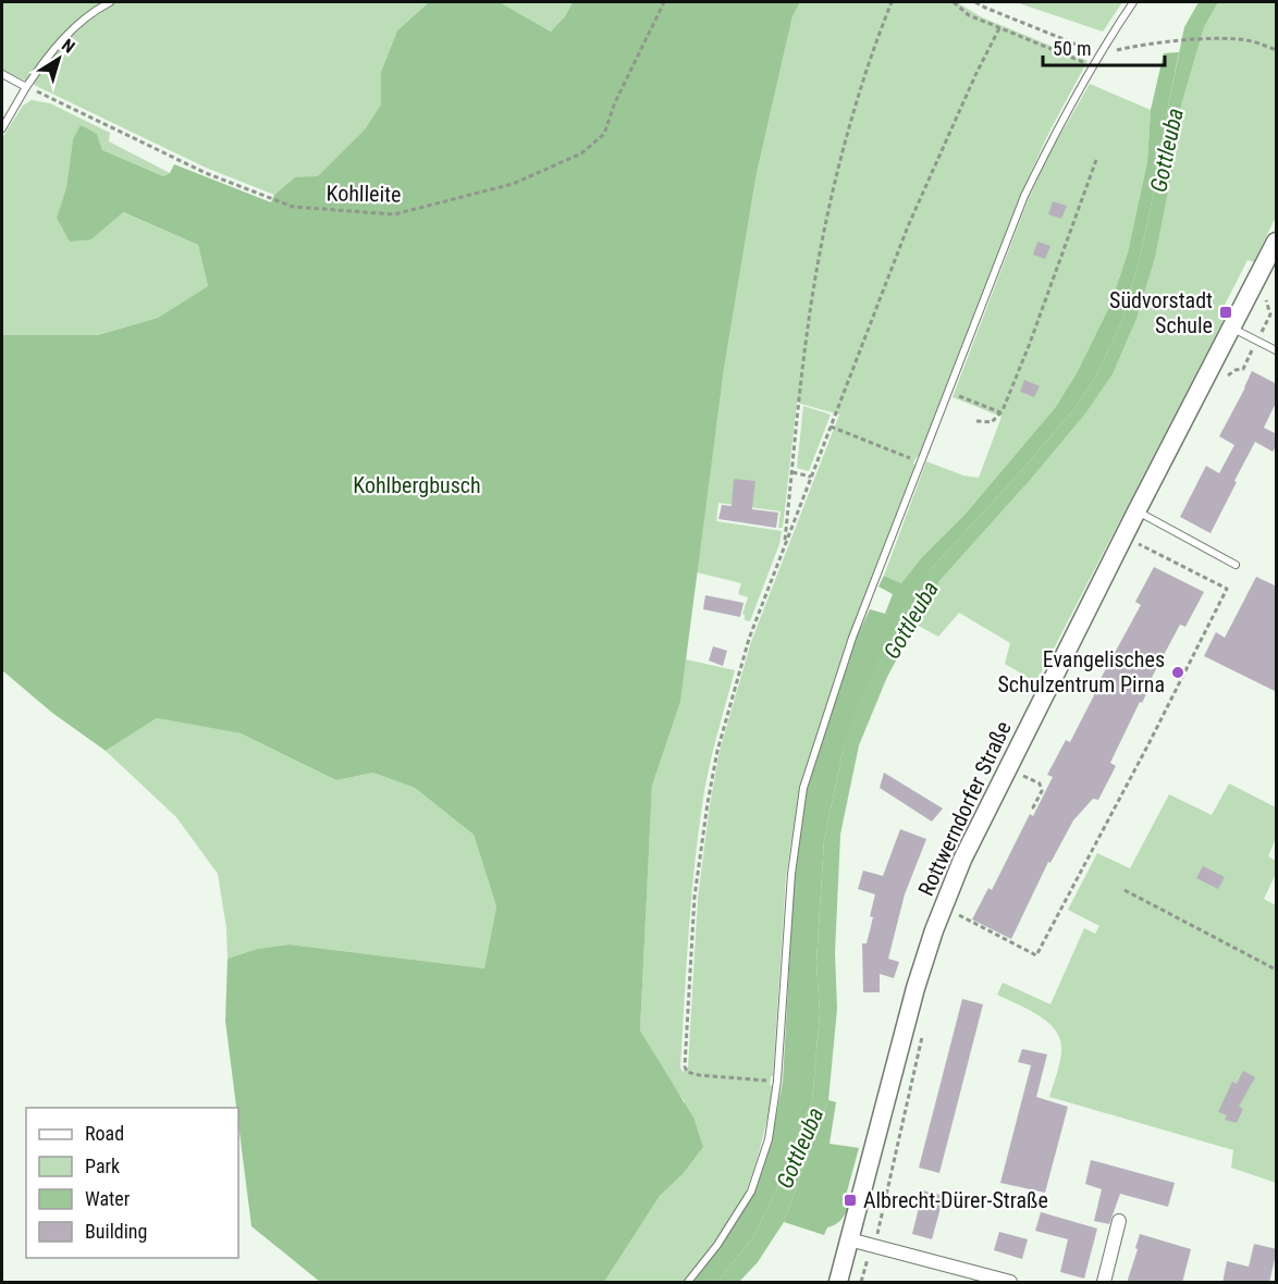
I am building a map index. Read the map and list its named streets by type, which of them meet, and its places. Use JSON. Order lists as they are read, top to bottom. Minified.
{"streets":{"main road":["Rottwerndorfer Straße"],"path":["Kohlleite"]},"water":["Gottleuba"],"parks":["Kohlbergbusch"],"places":{"transit":["Südvorstadt Schule","Albrecht-Dürer-Straße"],"other":["Evangelisches Schulzentrum Pirna"]},"legend":["Road","Park","Water","Building"],"scale_bar":"50 m","north":"top right"}
